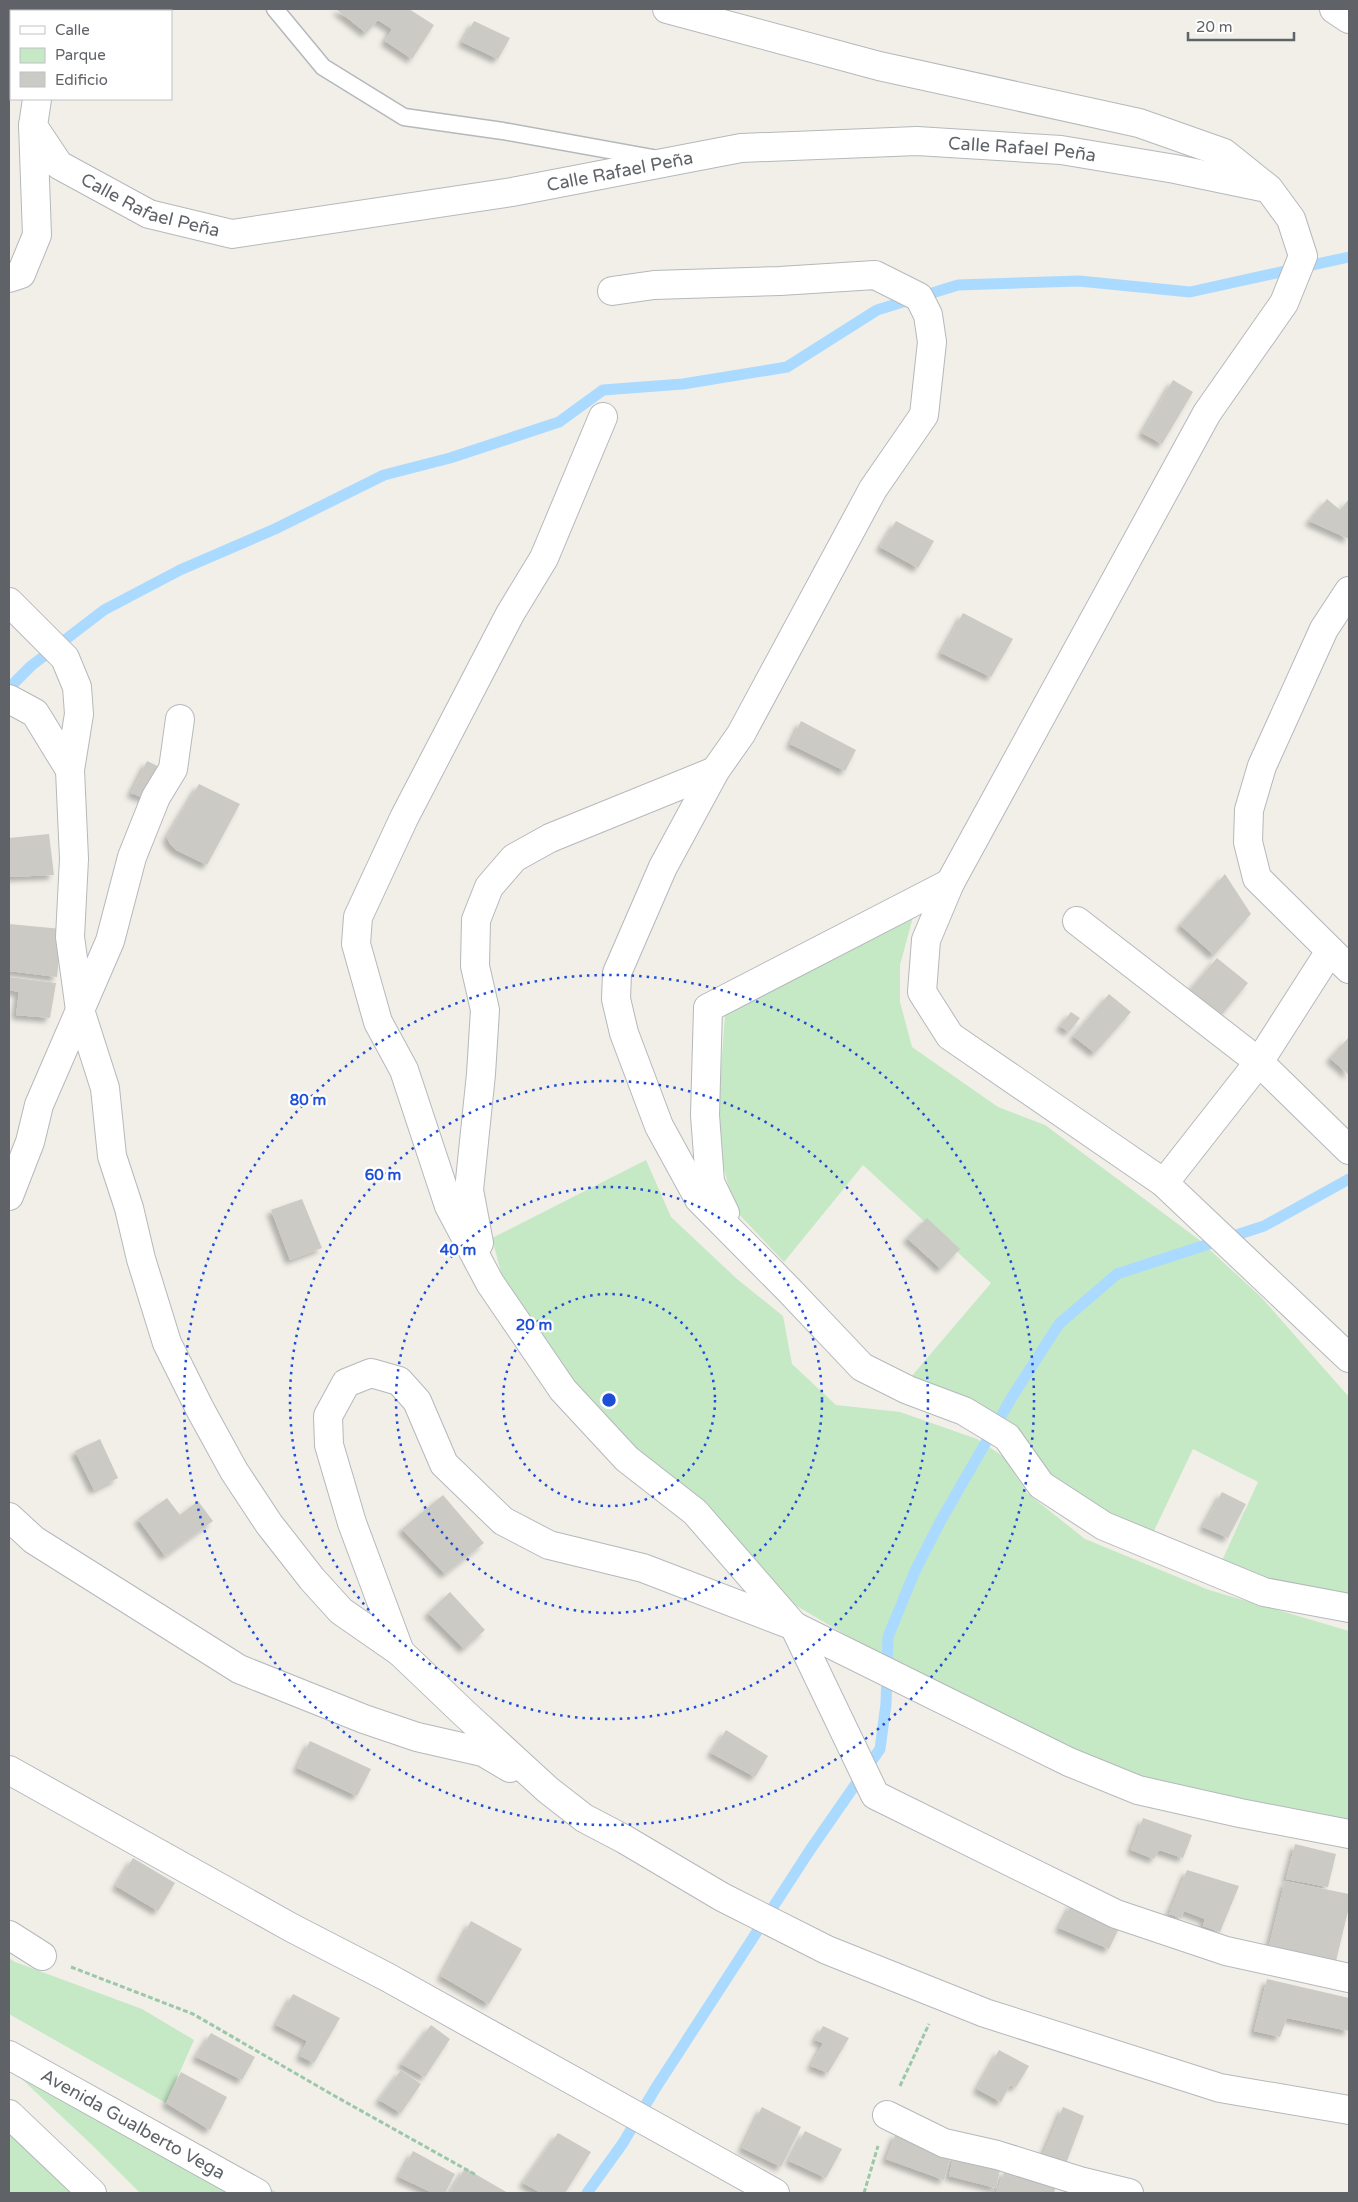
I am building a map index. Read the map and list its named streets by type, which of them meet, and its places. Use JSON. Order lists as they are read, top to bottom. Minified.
{"streets":{"street":["Calle Rafael Peña","Avenida Gualberto Vega"]},"legend":["Calle","Parque","Edificio"],"scale_bar":"20 m","rings":["80 m","60 m","40 m","20 m"]}
